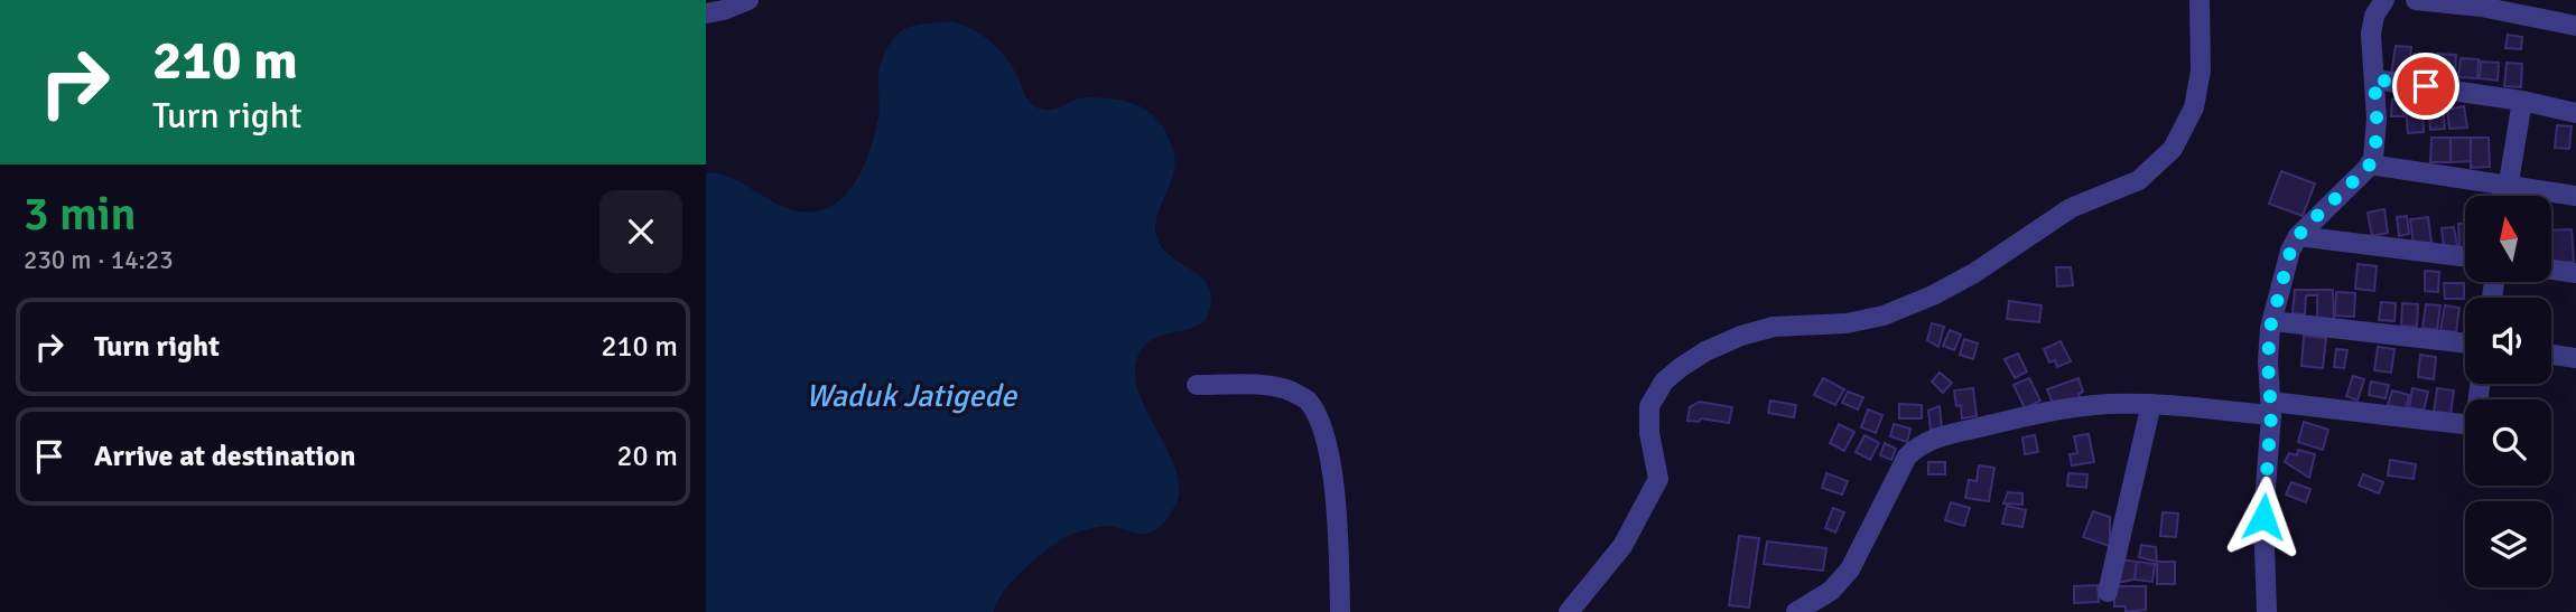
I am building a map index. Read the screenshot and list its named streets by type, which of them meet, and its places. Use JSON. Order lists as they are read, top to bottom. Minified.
{"water":["Waduk Jatigede"],"north":"top","page":{"turn":["210 m","Turn right"],"heading":["3 min","230 m · 14:23"],"list":[{"name":"Turn right","value":"210 m"},{"name":"Arrive at destination","value":"20 m"}]}}
